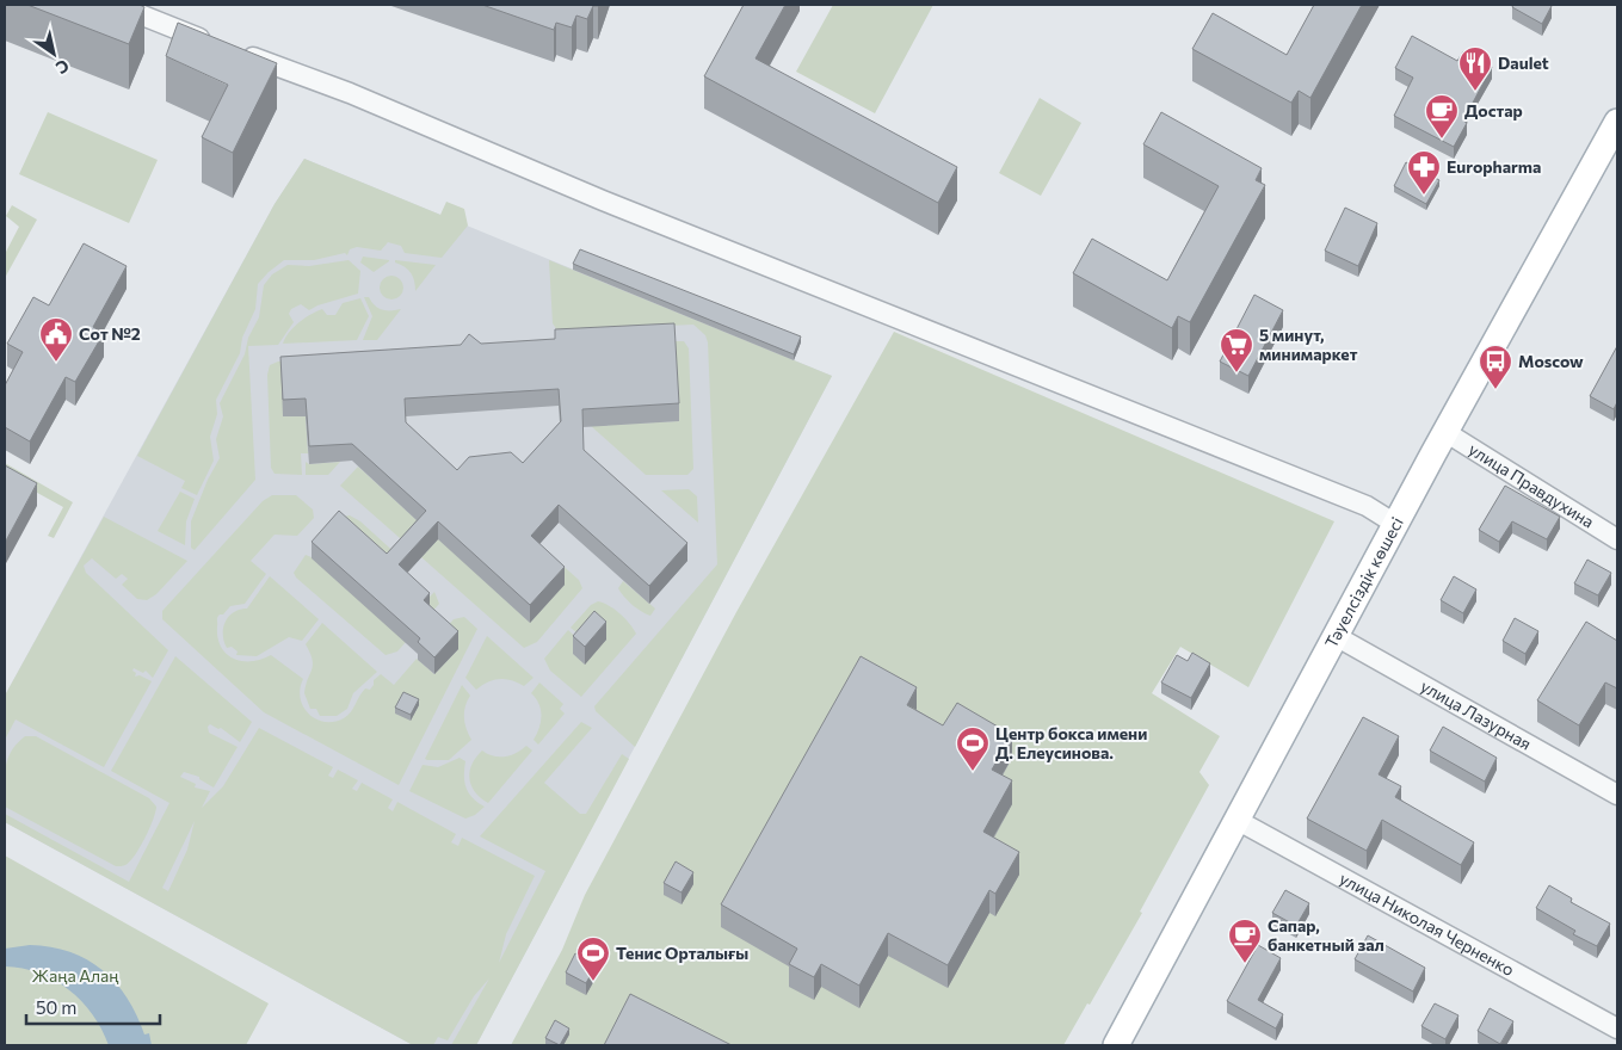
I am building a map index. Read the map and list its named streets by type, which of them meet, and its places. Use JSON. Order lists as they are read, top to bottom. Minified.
{"streets":{"main road":["Тәуелсіздік көшесі"],"street":["улица Правдухина","улица Лазурная","улица Николая Черненко"]},"crossings":[["улица Правдухина","Тәуелсіздік көшесі"],["Тәуелсіздік көшесі","улица Лазурная"],["Тәуелсіздік көшесі","улица Николая Черненко"]],"parks":["Жаңа Алаң"],"places":{"restaurant":["Daulet"],"cafe":["Достар","Сапар, банкетный зал"],"pharmacy":["Europharma"],"public building":["Сот №2"],"supermarket":["5 минут, минимаркет"],"bus stop":["Moscow"],"sports":["Центр бокса имени Д. Елеусинова.","Тенис Орталығы"]},"scale_bar":"50 m","north":"bottom right"}
